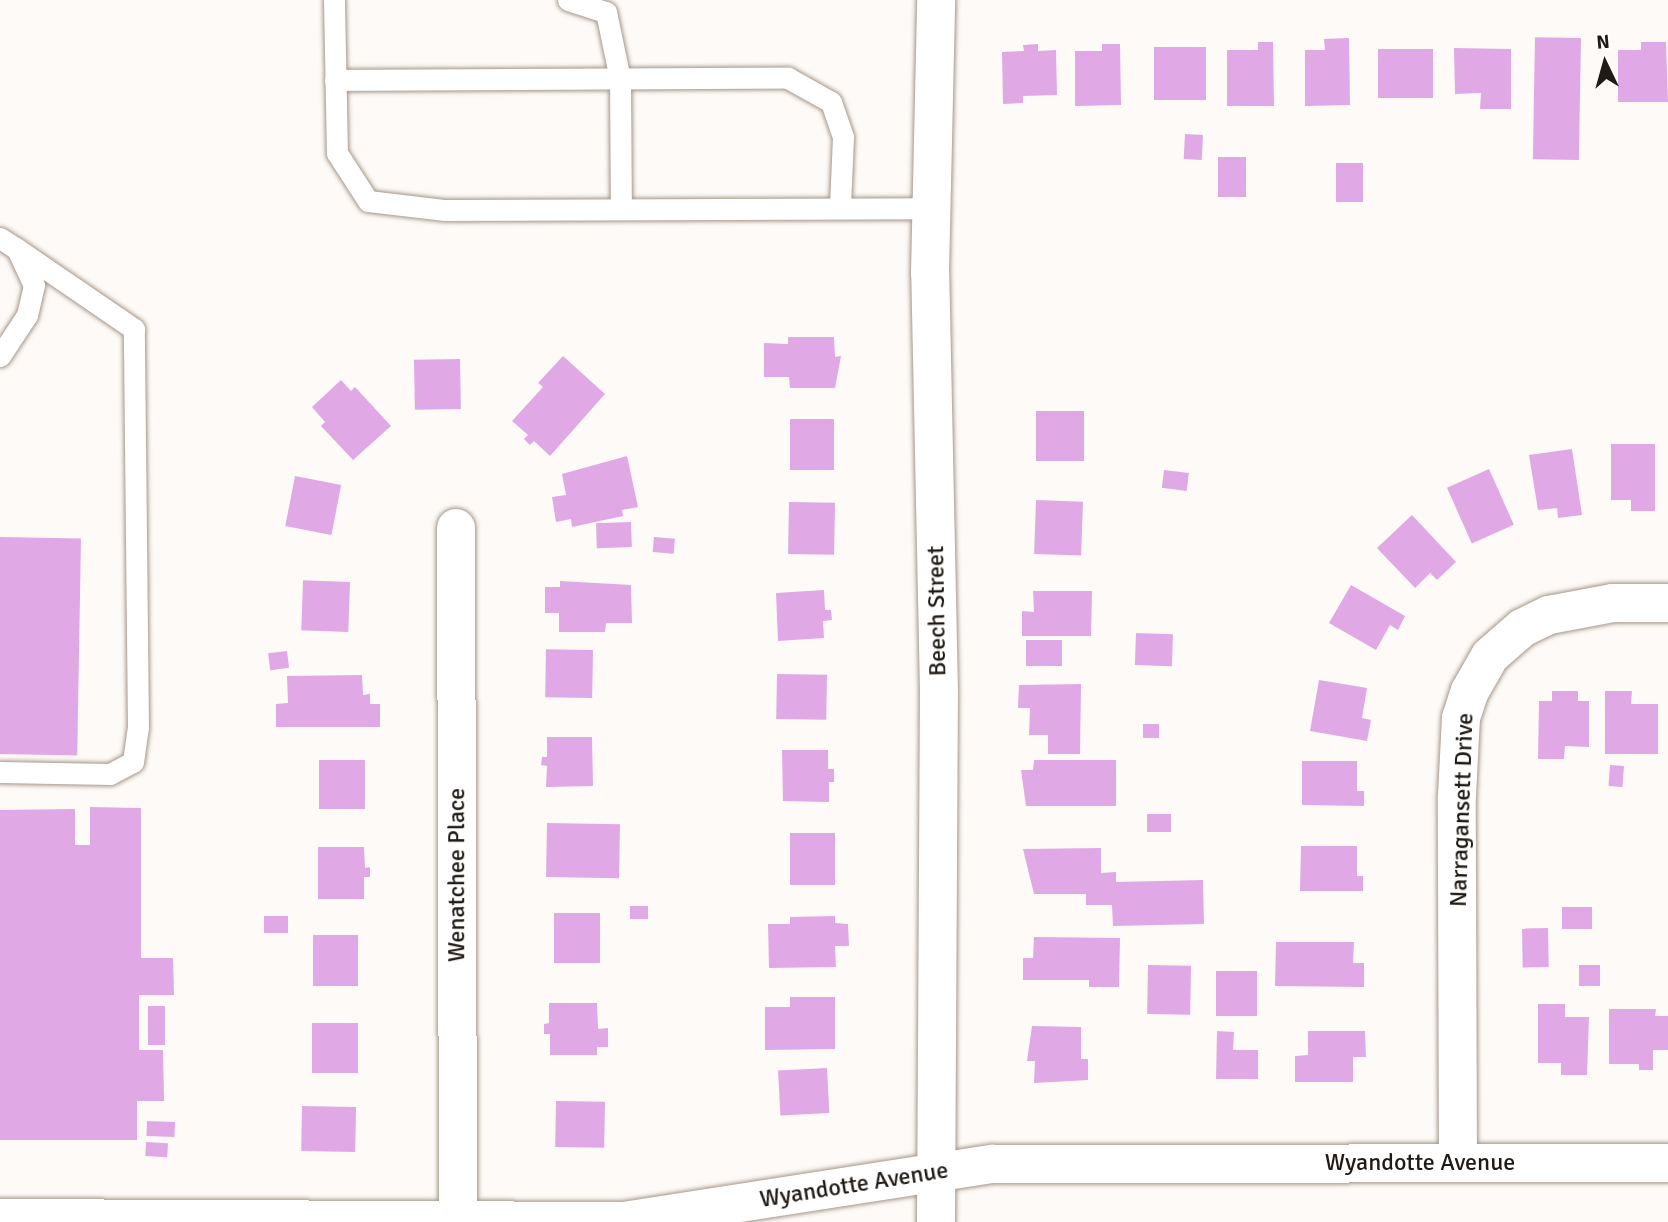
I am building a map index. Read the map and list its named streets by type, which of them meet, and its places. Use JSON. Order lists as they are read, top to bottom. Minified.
{"streets":{"street":["Beech Street","Narragansett Drive","Wenatchee Place","Wyandotte Avenue"]},"crossings":[["Beech Street","Wyandotte Avenue"],["Narragansett Drive","Wyandotte Avenue"],["Wenatchee Place","Wyandotte Avenue"]],"north":"top"}
